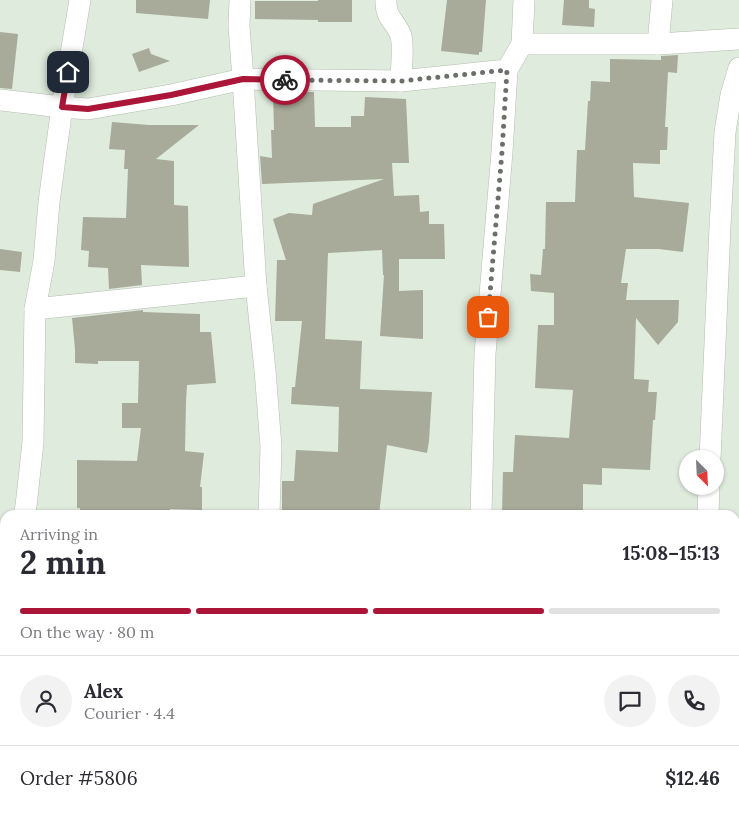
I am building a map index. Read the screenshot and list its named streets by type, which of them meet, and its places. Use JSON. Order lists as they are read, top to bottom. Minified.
{"north":"bottom right","page":{"heading":["2 min","Arriving in","15:08–15:13"],"panel":["Alex","Courier · 4.4","Order #5806","$12.46"],"bar":"On the way · 80 m"}}
